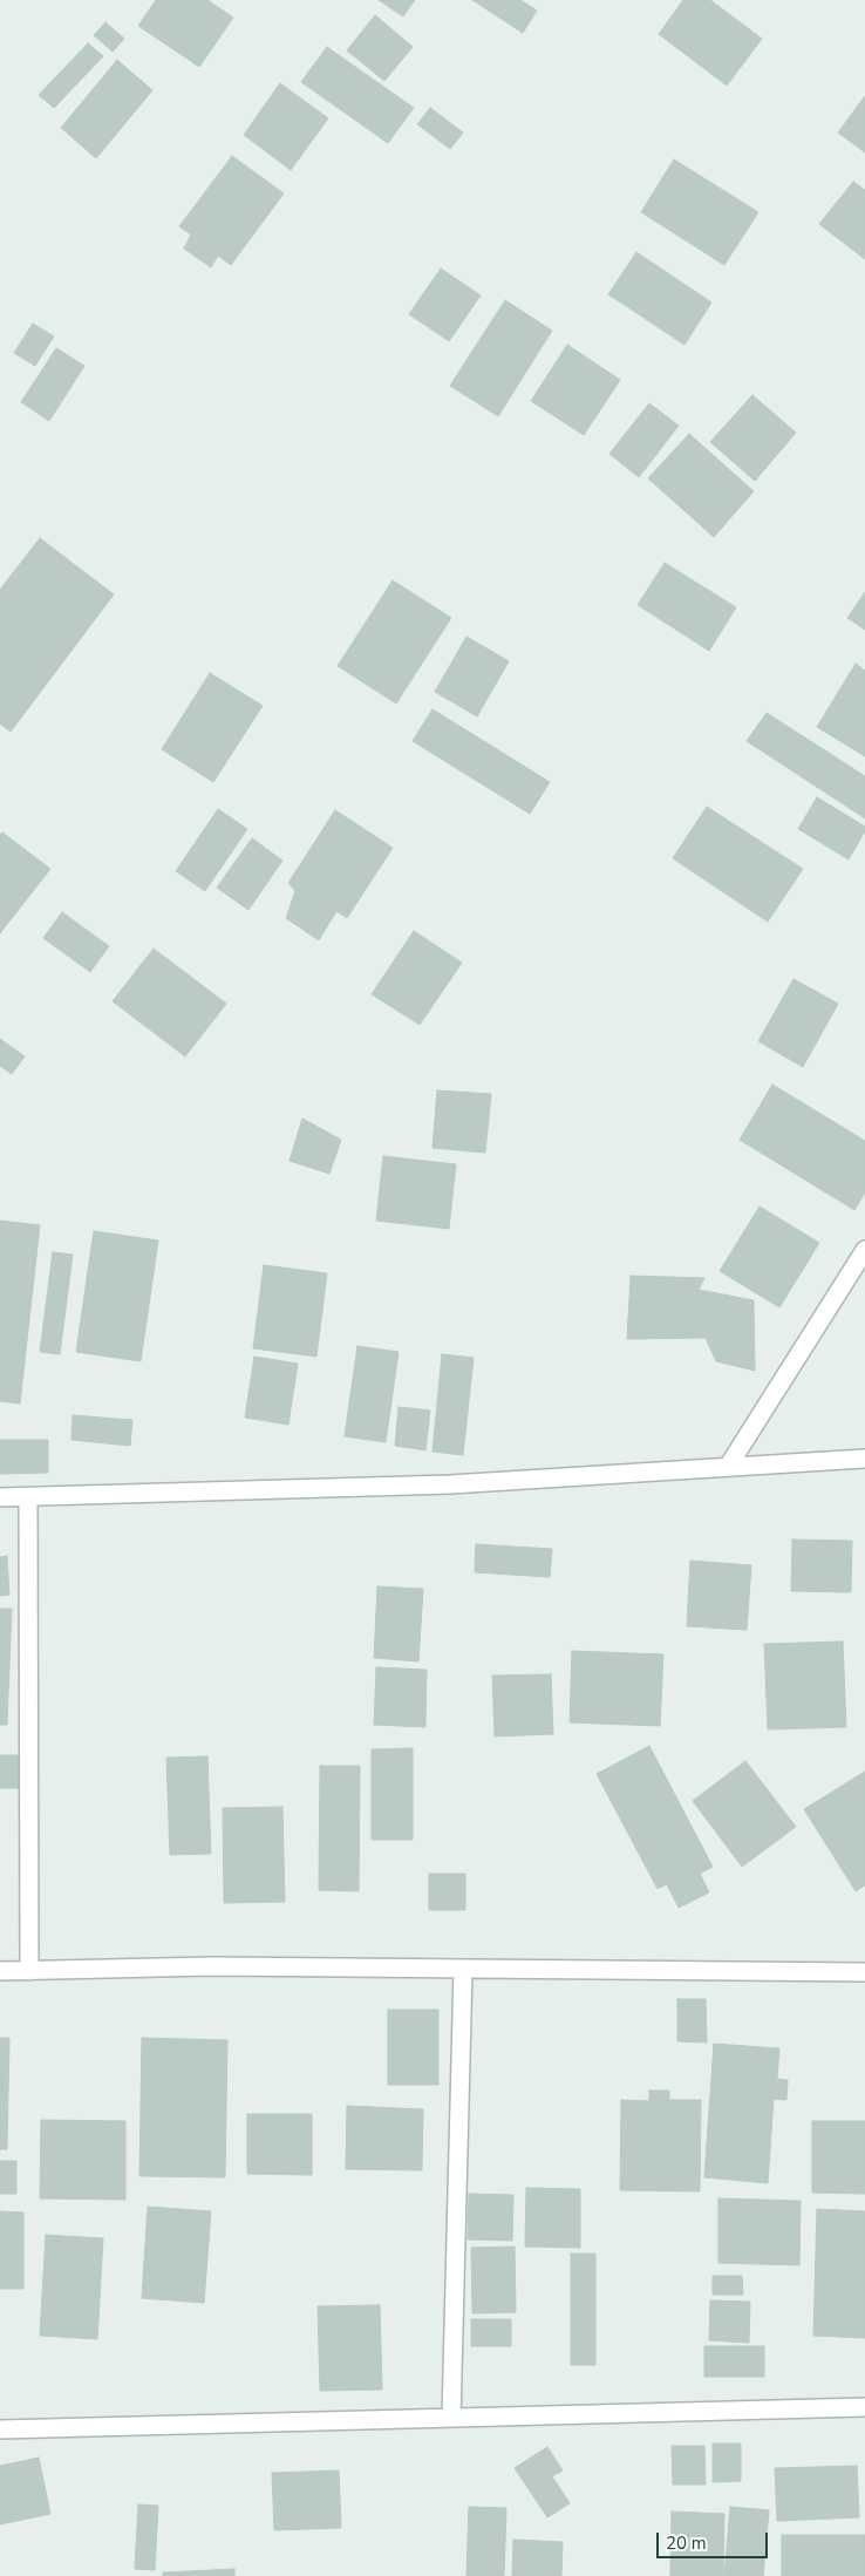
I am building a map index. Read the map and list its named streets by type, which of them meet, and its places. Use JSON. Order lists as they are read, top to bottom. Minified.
{"scale_bar":"20 m"}
